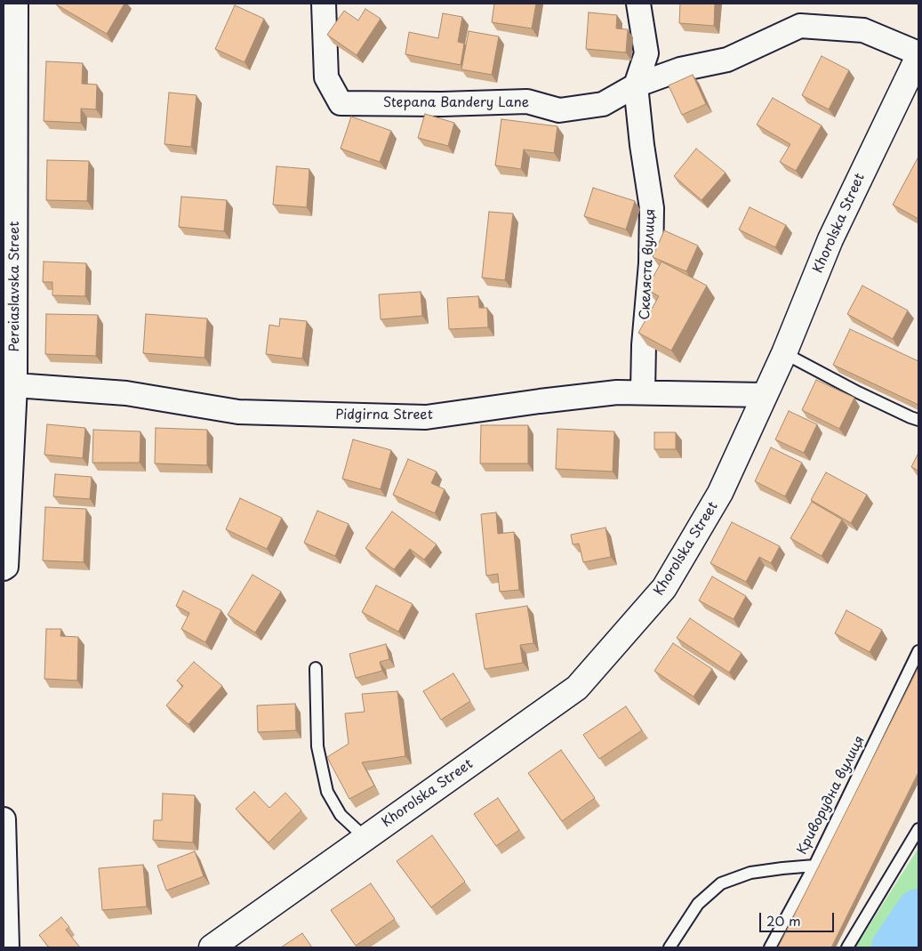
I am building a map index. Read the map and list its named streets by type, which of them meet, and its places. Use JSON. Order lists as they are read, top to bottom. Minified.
{"streets":{"street":["Stepana Bandery Lane","Khorolska Street","Скеляста вулиця","Pereiaslavska Street","Pidgirna Street"],"lane":["Криворудна вулиця"]},"crossings":[["Stepana Bandery Lane","Khorolska Street"],["Stepana Bandery Lane","Скеляста вулиця"],["Khorolska Street","Pidgirna Street"],["Скеляста вулиця","Pidgirna Street"],["Pereiaslavska Street","Pidgirna Street"]],"scale_bar":"20 m"}
